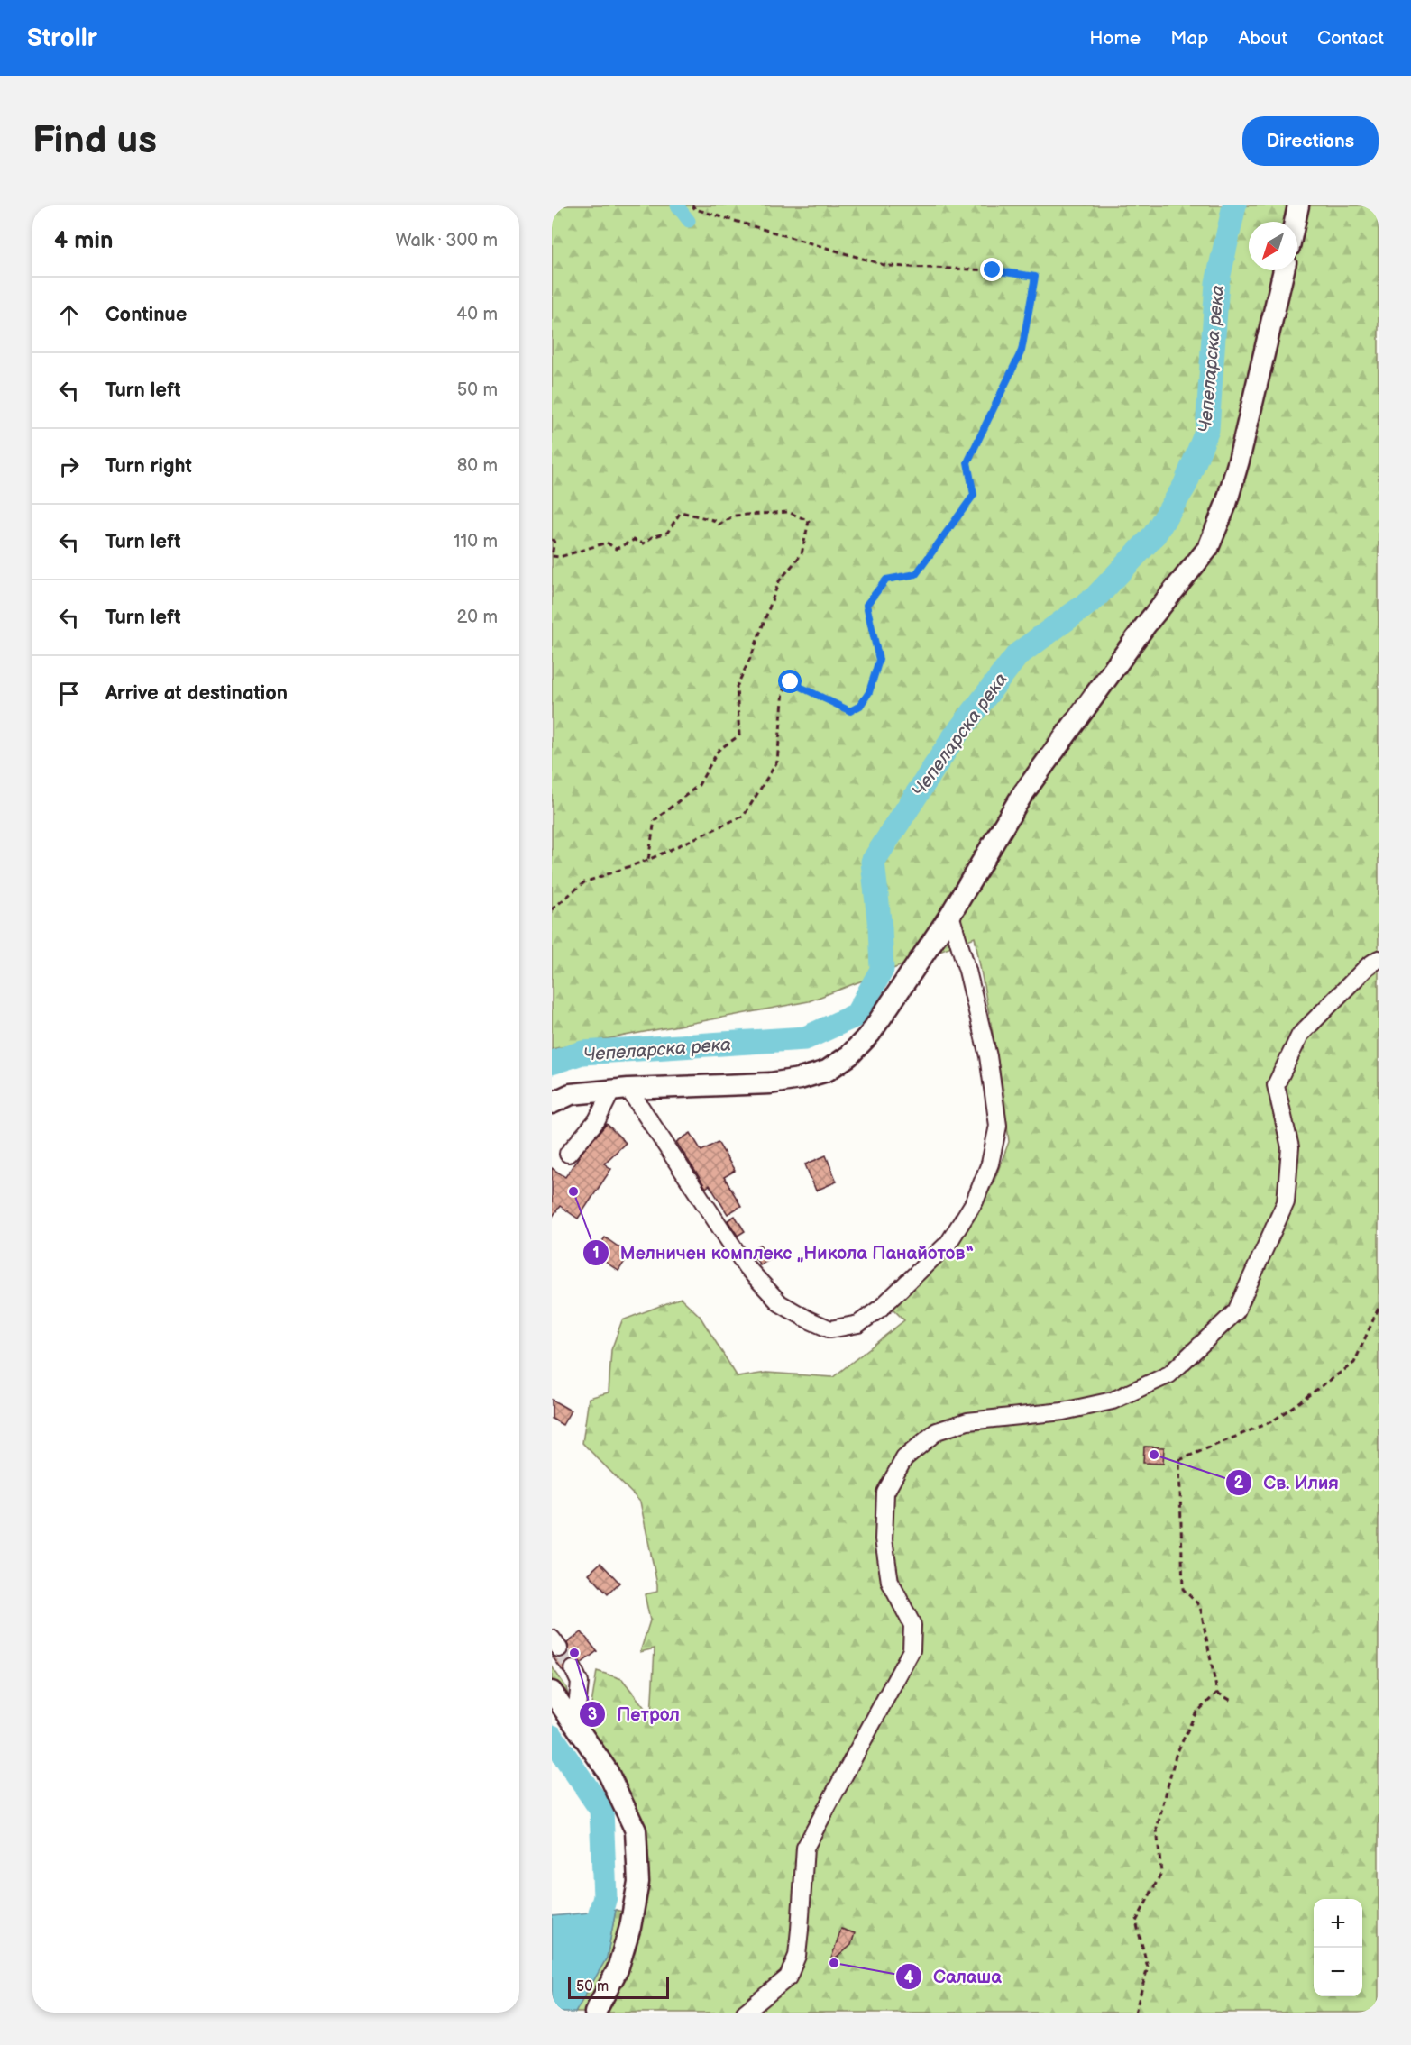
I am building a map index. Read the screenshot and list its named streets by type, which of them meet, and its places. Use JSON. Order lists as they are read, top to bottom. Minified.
{"water":["Чепеларска река"],"places":["Мелничен комплекс „Никола Панайотов“","Св. Илия","Петрол","Салаша"],"scale_bar":"50 m","north":"bottom left","page":{"header":"Strollr","nav":["Home","Map","About","Contact"],"buttons":"Directions","title":"Find us","heading":["4 min","Walk · 300 m"],"list":[["Continue","40 m"],["Turn left","50 m"],["Turn right","80 m"],["Turn left","110 m"],["Turn left","20 m"],"Arrive at destination"],"map_buttons":["+","−"],"scale":"50 m"}}
